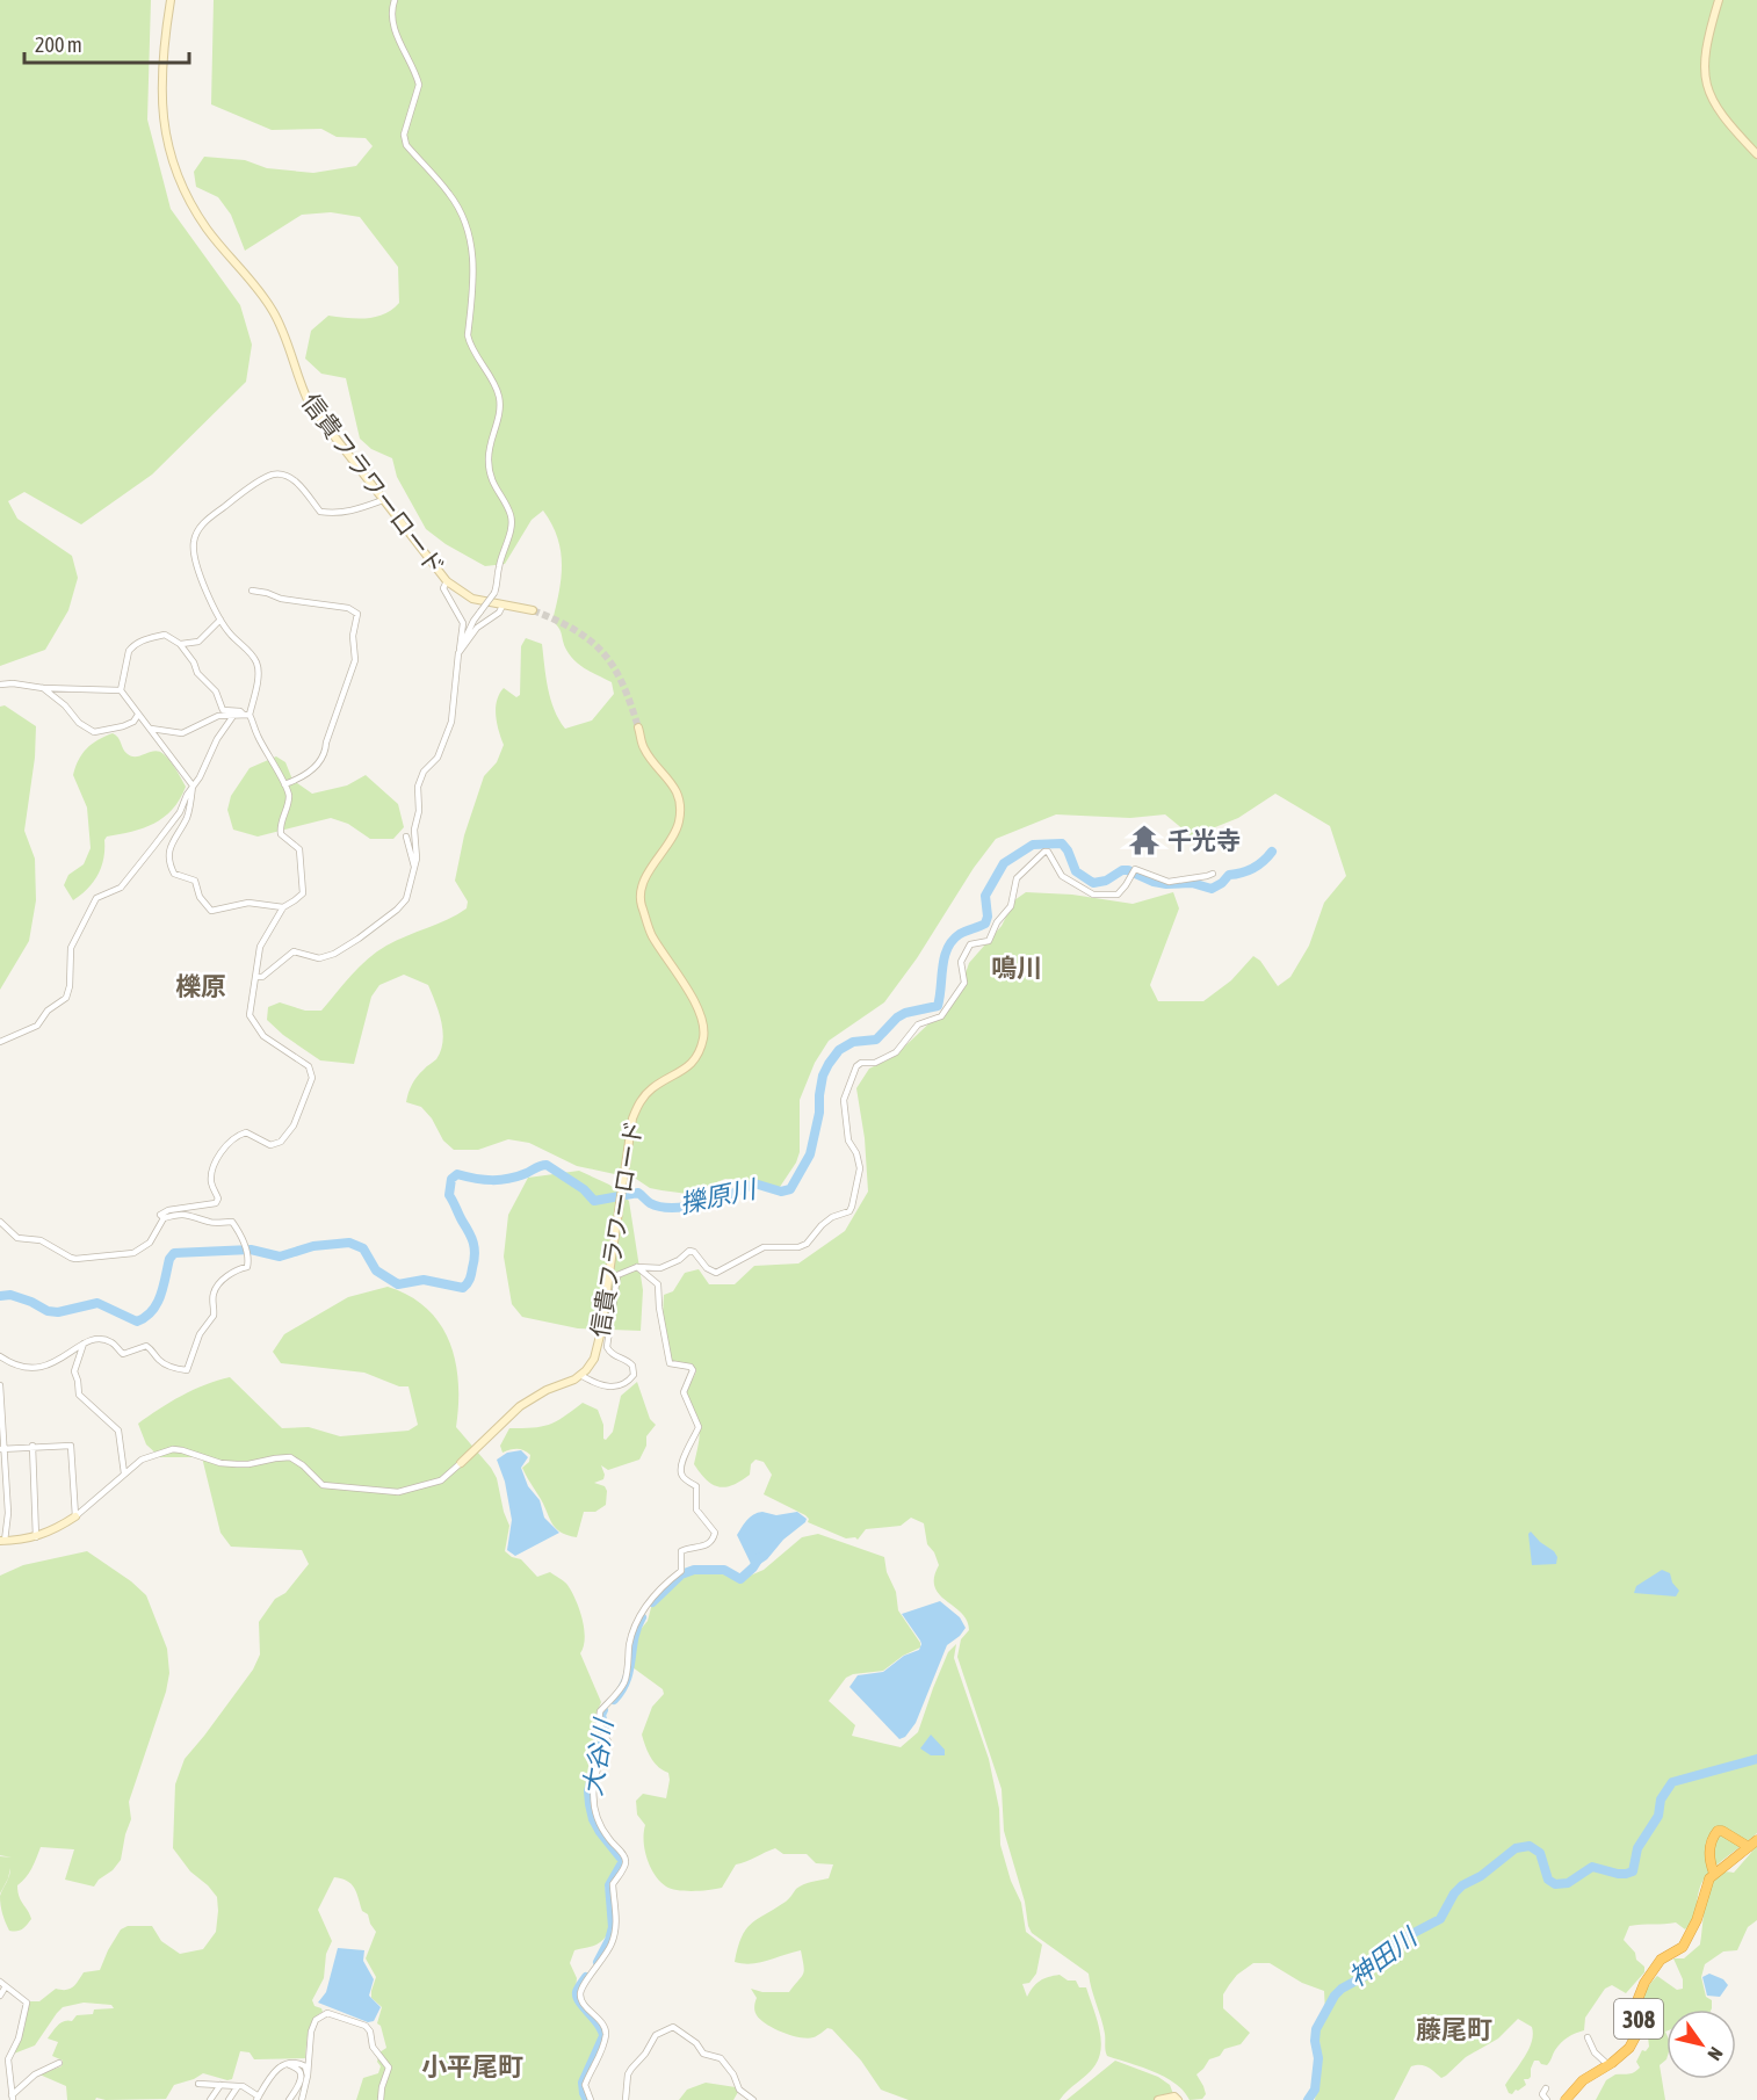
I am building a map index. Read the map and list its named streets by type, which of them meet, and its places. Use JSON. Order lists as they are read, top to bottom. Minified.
{"streets":{"highway":["308"],"street":["信貴フラワーロード"]},"districts":["鳴川","櫟原","藤尾町","小平尾町"],"water":["擽原川","大谷川","神田川"],"places":{"temple":["千光寺"]},"scale_bar":"200 m","north":"bottom right"}
